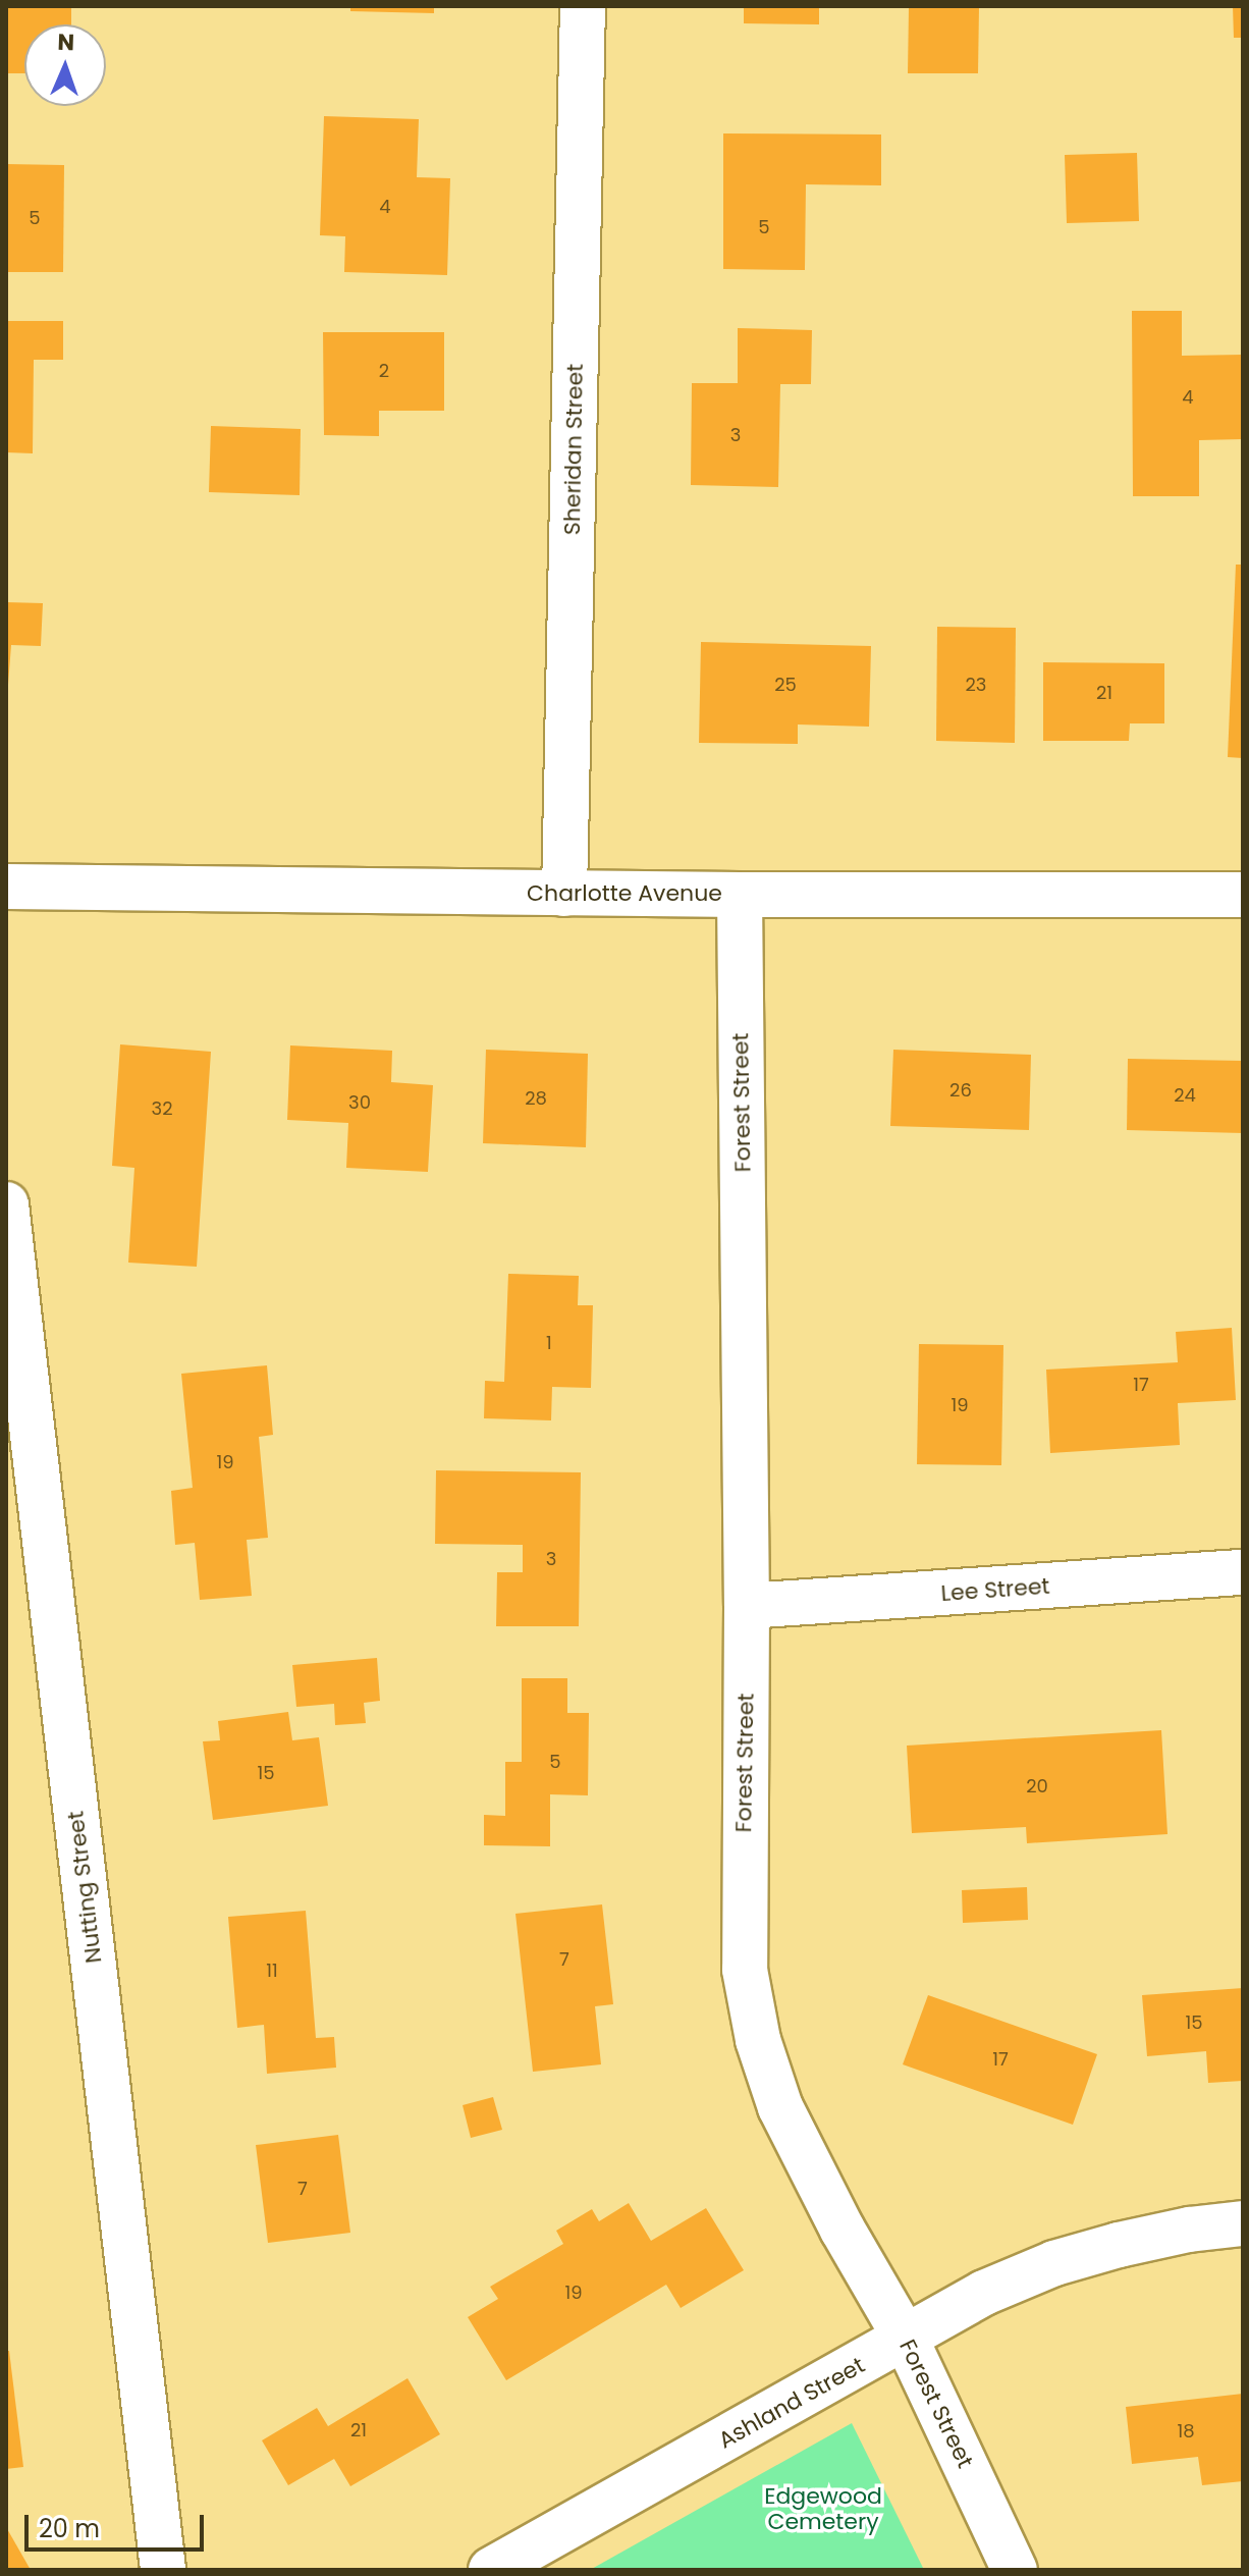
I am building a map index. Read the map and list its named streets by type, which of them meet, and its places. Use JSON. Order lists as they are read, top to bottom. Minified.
{"streets":{"street":["Sheridan Street","Charlotte Avenue","Forest Street","Lee Street","Nutting Street","Ashland Street"]},"crossings":[["Sheridan Street","Charlotte Avenue"],["Charlotte Avenue","Forest Street"],["Forest Street","Lee Street"],["Forest Street","Ashland Street"]],"parks":["Edgewood Cemetery"],"house_numbers":["4","5","5","2","4","3","25","23","21","26","24","28","30","32","1","17","19","19","3","5","15","20","7","11","15","17","7","19","21","18"],"scale_bar":"20 m","north":"top"}
